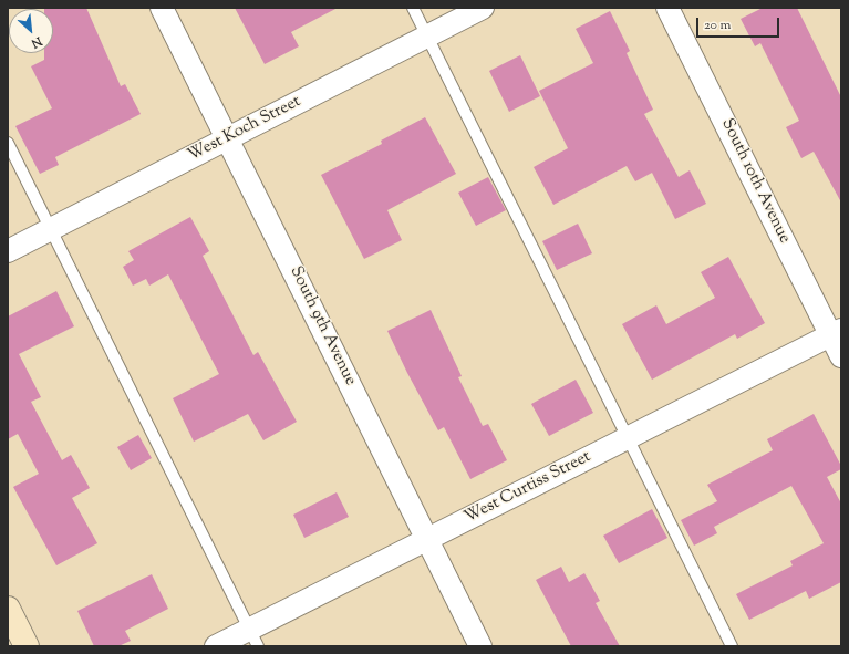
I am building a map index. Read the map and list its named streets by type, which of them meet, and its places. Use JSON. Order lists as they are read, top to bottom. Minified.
{"streets":{"street":["West Koch Street","South 10th Avenue","South 9th Avenue","West Curtiss Street"]},"crossings":[["West Koch Street","South 9th Avenue"],["South 10th Avenue","West Curtiss Street"],["South 9th Avenue","West Curtiss Street"]],"scale_bar":"20 m","north":"bottom right"}
